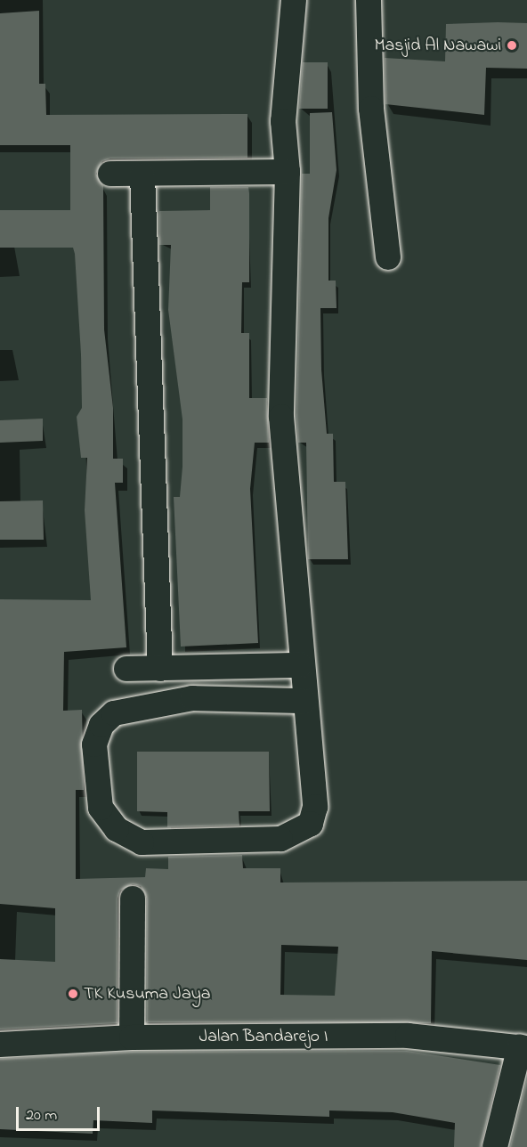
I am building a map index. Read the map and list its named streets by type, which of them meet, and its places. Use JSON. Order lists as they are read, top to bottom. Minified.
{"streets":{"street":["Jalan Bandarejo I"]},"places":["Masjid Al Nawawi","TK Kusuma Jaya"],"scale_bar":"20 m"}
